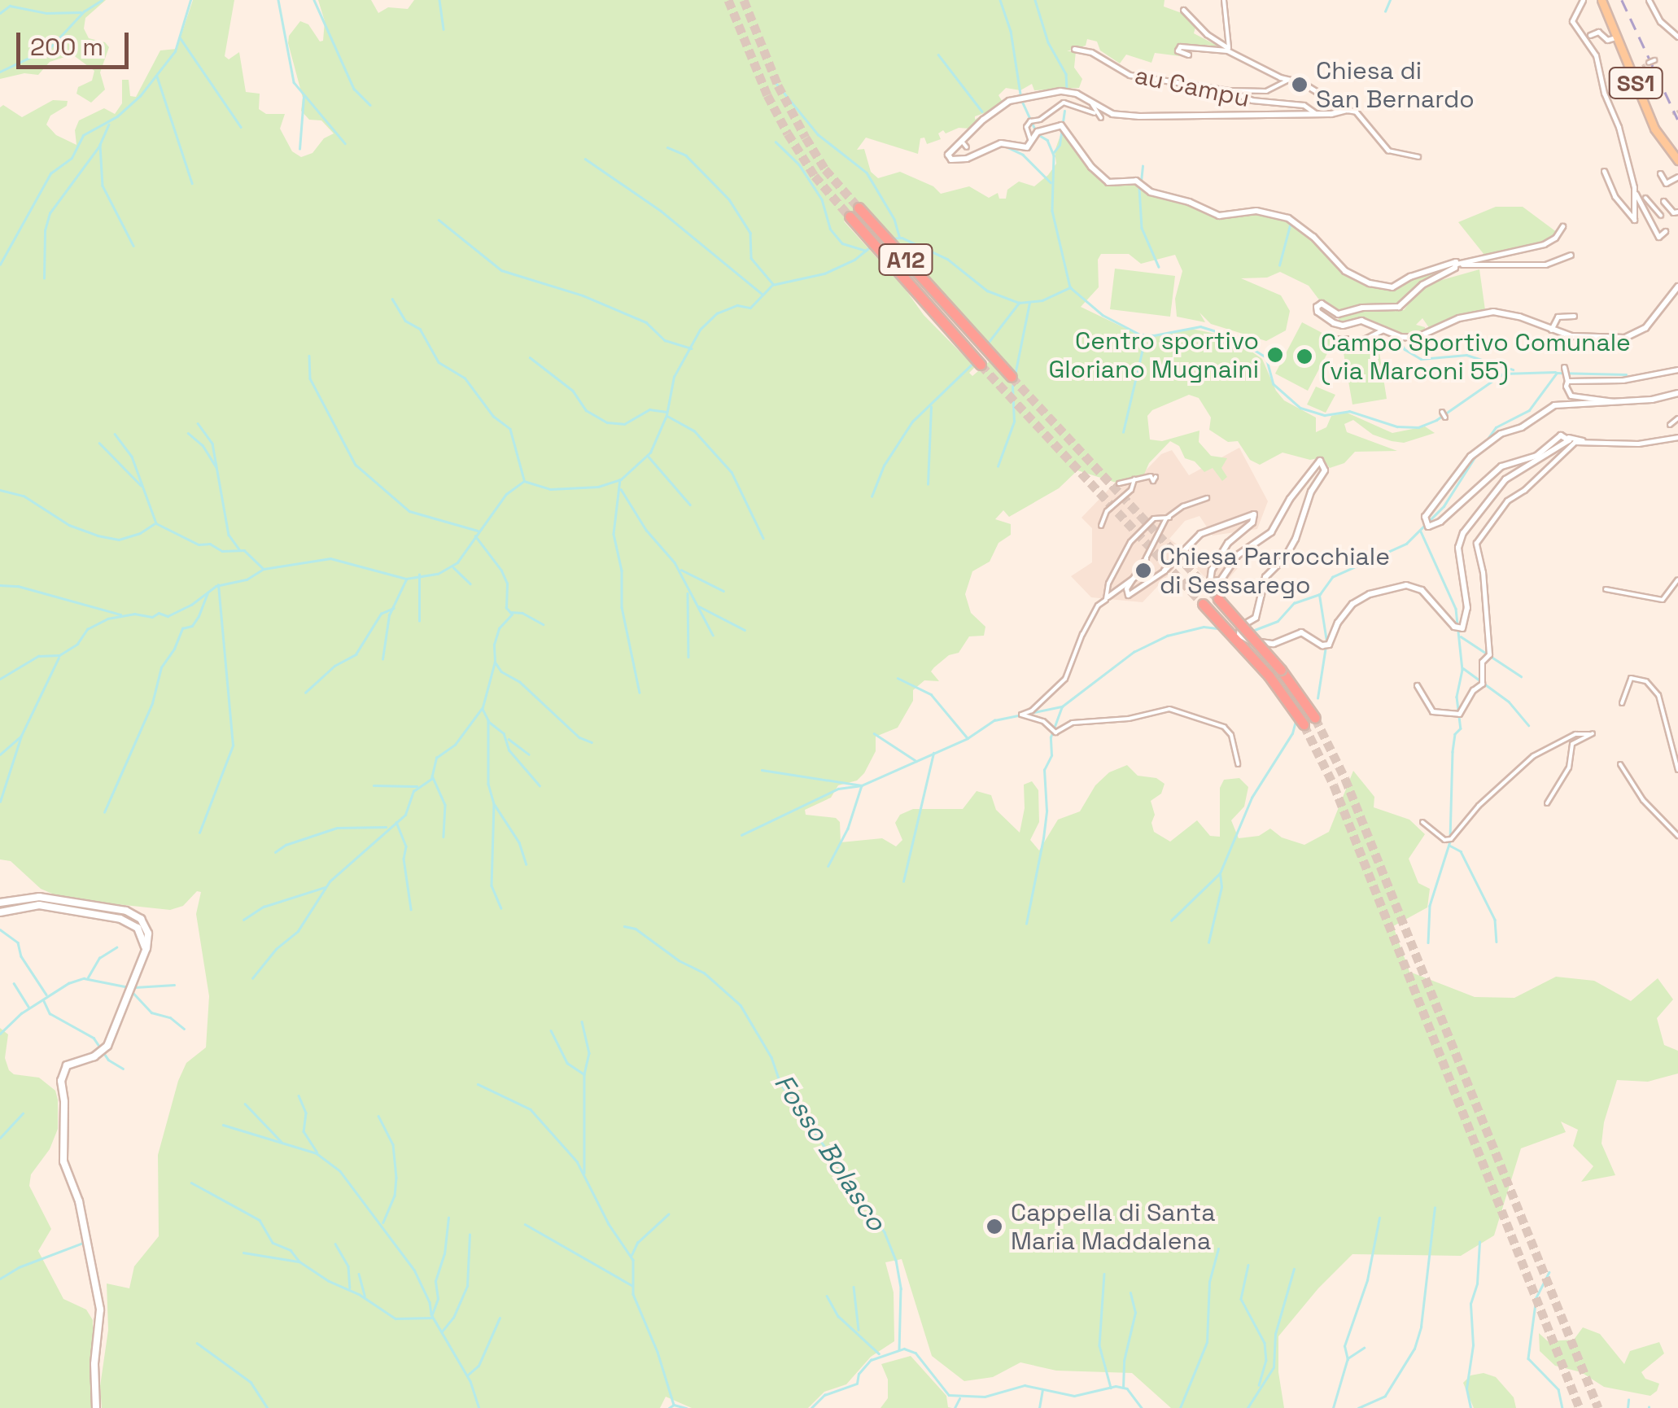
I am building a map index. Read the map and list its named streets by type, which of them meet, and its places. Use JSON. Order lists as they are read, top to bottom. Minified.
{"streets":{"highway":["A12"],"main road":["SS1"],"street":["au Campu"]},"water":["Fosso Bolasco"],"places":["Chiesa di San Bernardo","Centro sportivo Gloriano Mugnaini","Campo Sportivo Comunale (via Marconi 55)","Chiesa Parrocchiale di Sessarego","Cappella di Santa Maria Maddalena"],"scale_bar":"200 m"}
